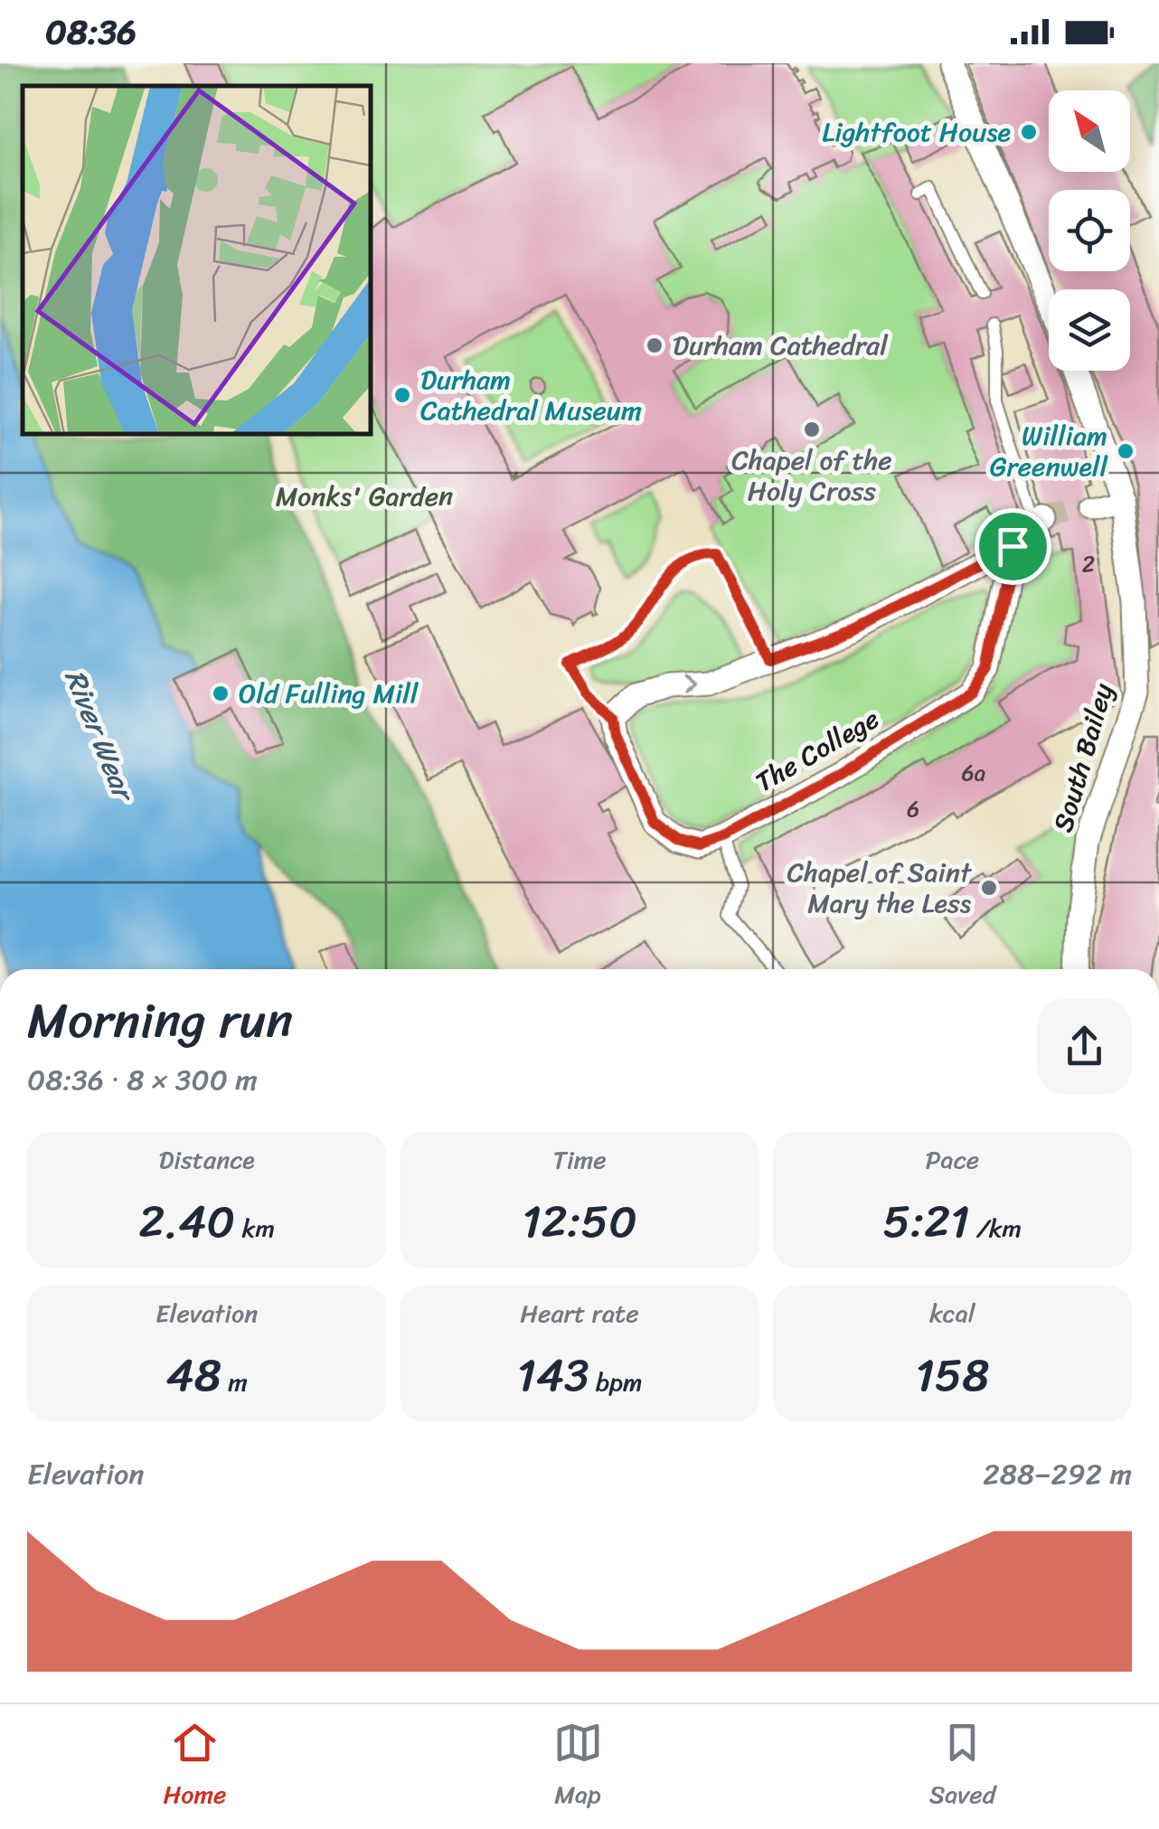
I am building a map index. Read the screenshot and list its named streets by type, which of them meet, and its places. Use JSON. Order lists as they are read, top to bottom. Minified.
{"streets":{"street":["The College","South Bailey"]},"water":["River Wear"],"parks":["Monks' Garden"],"places":["Lightfoot House","Durham Cathedral","Durham Cathedral Museum","Chapel of the Holy Cross","William Greenwell","Old Fulling Mill","Chapel of Saint Mary the Less"],"house_numbers":["2","6a","6"],"north":"top left","page":{"status":"08:36","heading":["Morning run","08:36 · 8 × 300 m"],"stats":[["Distance","2.40 km"],["Time","12:50"],["Pace","5:21 /km"],["Elevation","48 m"],["Heart rate","143 bpm"],["kcal","158"]],"chart":["Elevation","288–292 m"],"tabs":["Home","Map","Saved"]}}
